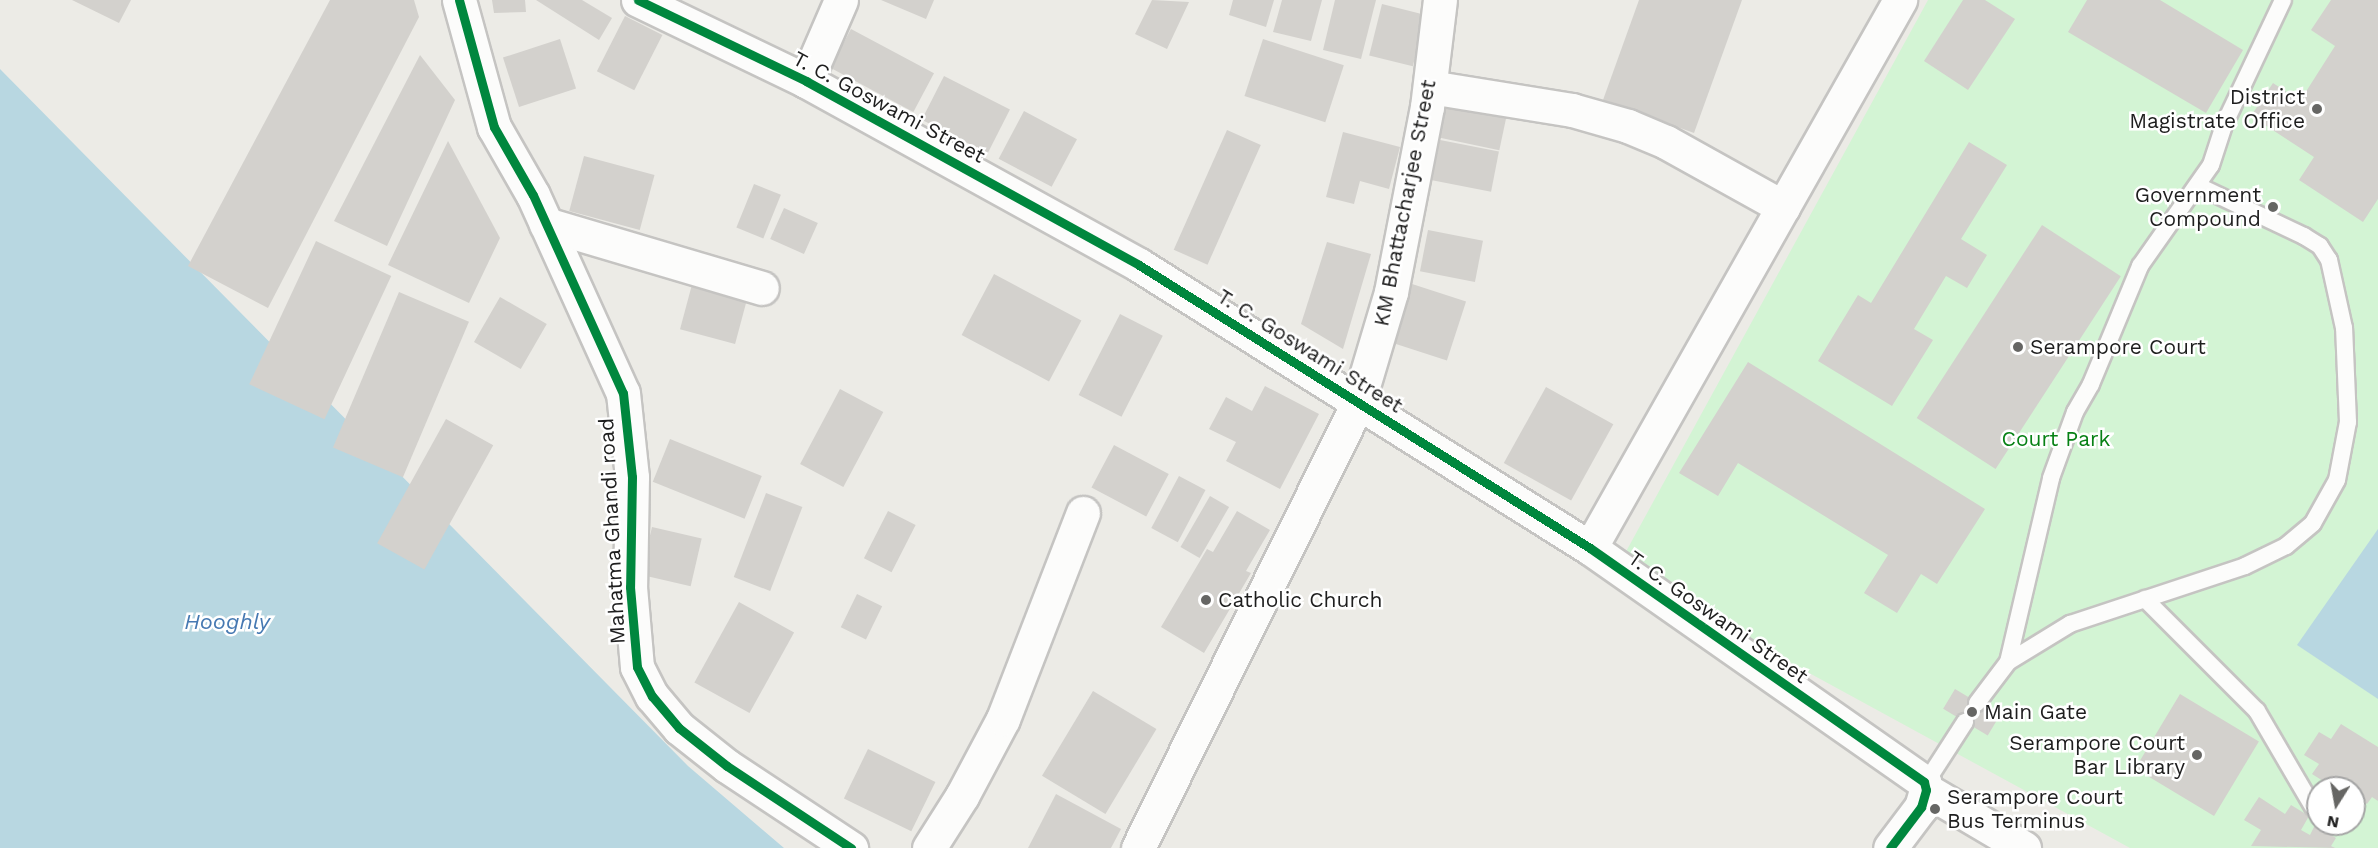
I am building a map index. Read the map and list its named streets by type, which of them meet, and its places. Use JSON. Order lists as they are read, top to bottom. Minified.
{"streets":{"street":["T. C. Goswami Street","KM Bhattacharjee Street","Mahatma Ghandi road"]},"crossings":[["T. C. Goswami Street","KM Bhattacharjee Street"]],"water":["Hooghly"],"parks":["Court Park"],"places":["District Magistrate Office","Government Compound","Serampore Court","Catholic Church","Main Gate","Serampore Court Bar Library","Serampore Court Bus Terminus"],"north":"bottom"}
